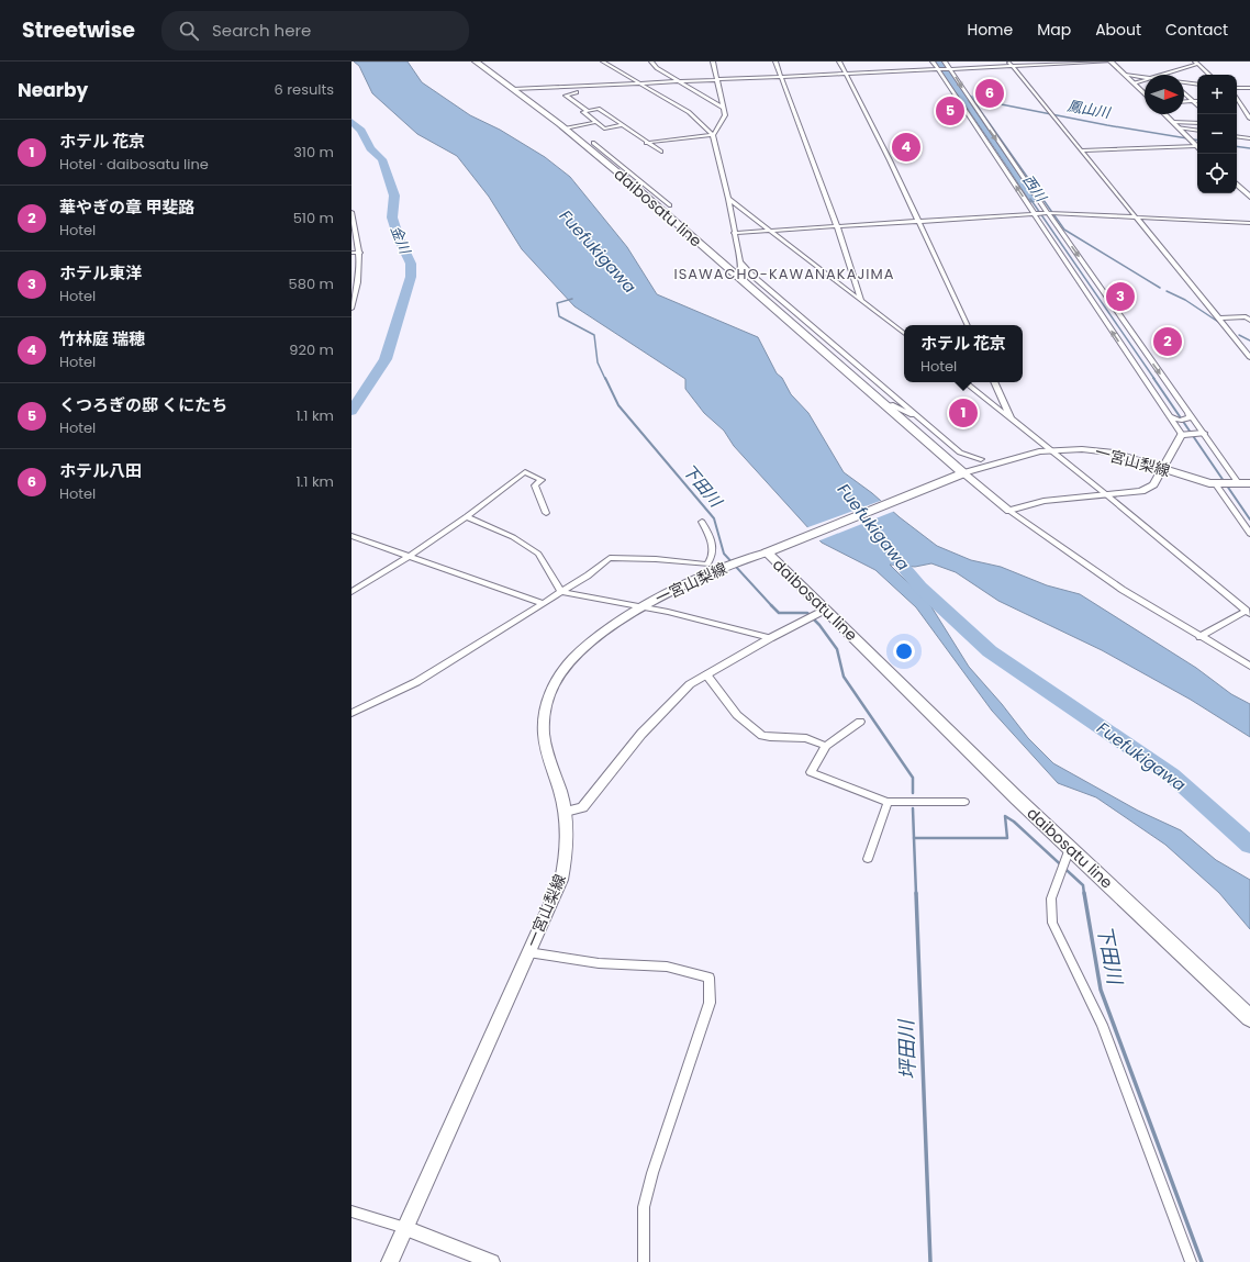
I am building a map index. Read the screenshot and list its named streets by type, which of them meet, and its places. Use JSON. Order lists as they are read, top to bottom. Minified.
{"streets":{"highway":["daibosatu line"],"main road":["一宮山梨線"]},"crossings":[["daibosatu line","一宮山梨線"]],"districts":["ISAWACHO-KAWANAKAJIMA"],"water":["鳳山川","西川","金川","Fuefukigawa","下田川","坪田川"],"north":"right","page":{"header":"Streetwise","search":"Search here","nav":["Home","Map","About","Contact"],"heading":["Nearby","6 results"],"map_buttons":["+","−"],"pins":["6","5","4","3","2","1"],"list":[{"mark":"1","name":"ホテル 花京","note":"Hotel · daibosatu line","value":"310 m"},{"mark":"2","name":"華やぎの章 甲斐路","note":"Hotel","value":"510 m"},{"mark":"3","name":"ホテル東洋","note":"Hotel","value":"580 m"},{"mark":"4","name":"竹林庭 瑞穂","note":"Hotel","value":"920 m"},{"mark":"5","name":"くつろぎの邸 くにたち","note":"Hotel","value":"1.1 km"},{"mark":"6","name":"ホテル八田","note":"Hotel","value":"1.1 km"}],"popup":["ホテル 花京","Hotel"]}}
